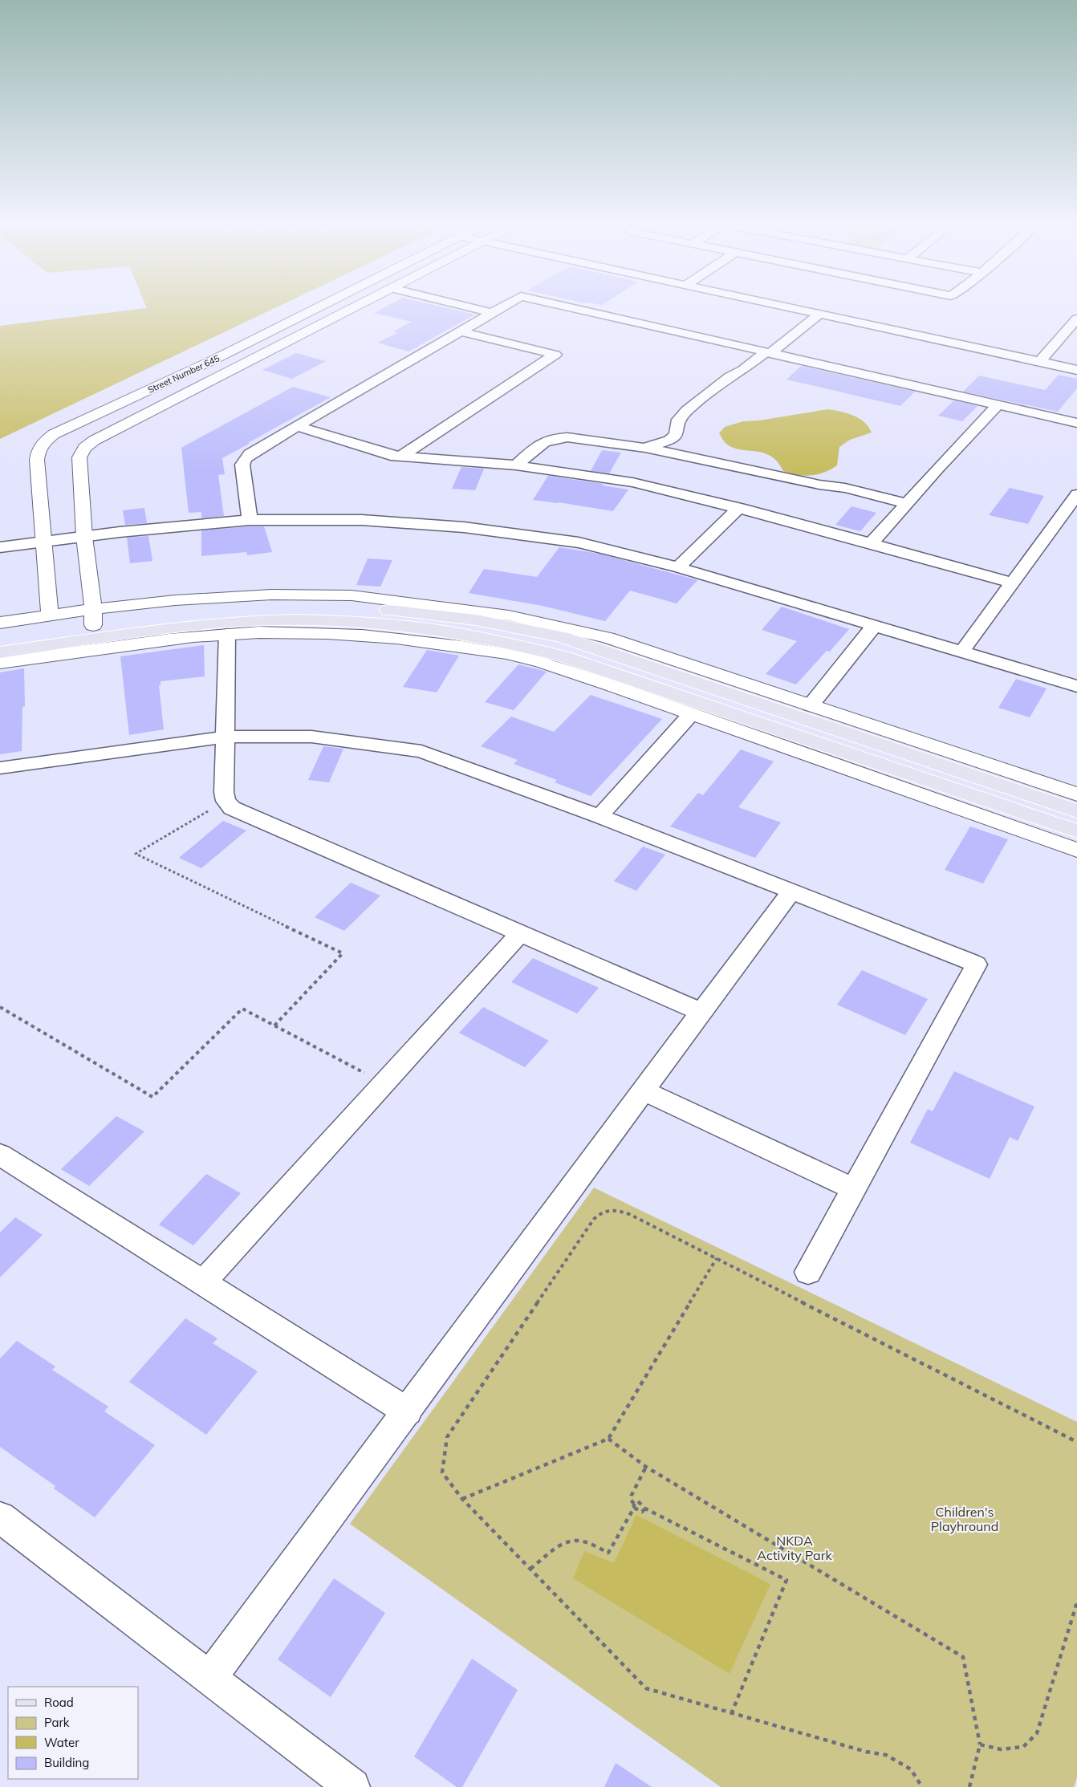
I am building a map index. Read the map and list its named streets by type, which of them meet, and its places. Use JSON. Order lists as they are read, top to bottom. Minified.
{"streets":{"street":["Street Number 645"]},"parks":["Children's Playhround","NKDA Activity Park"],"legend":["Road","Park","Water","Building"]}
